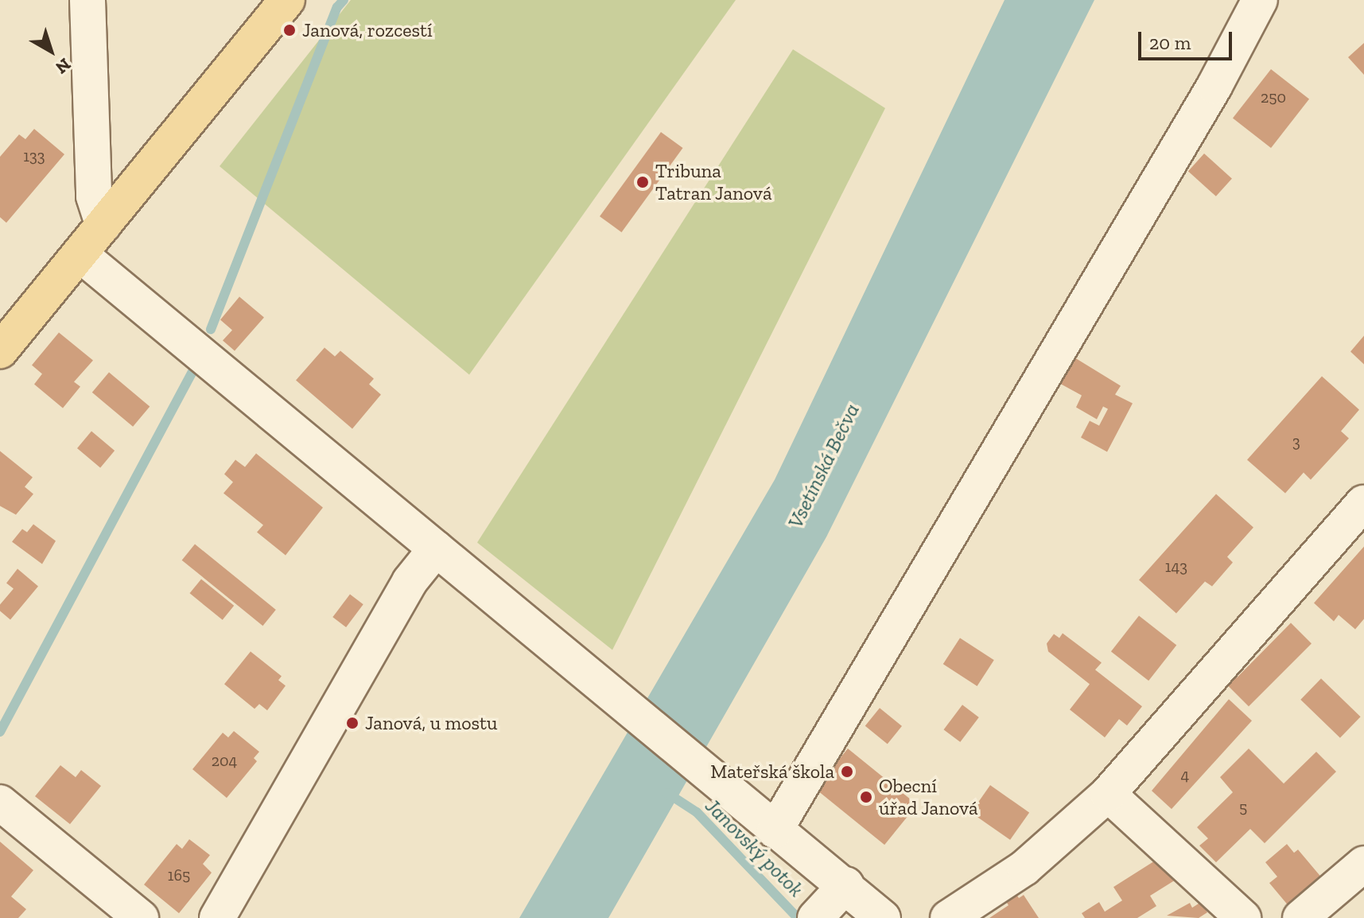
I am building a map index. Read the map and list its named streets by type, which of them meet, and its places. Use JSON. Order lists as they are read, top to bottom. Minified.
{"water":["Vsetínská Bečva","Janovský potok"],"places":["Janová, rozcestí","Tribuna Tatran Janová","Janová, u mostu","Mateřská škola","Obecní úřad Janová"],"house_numbers":["250","133","3","143","204","4","5","165"],"scale_bar":"20 m","north":"bottom right"}
